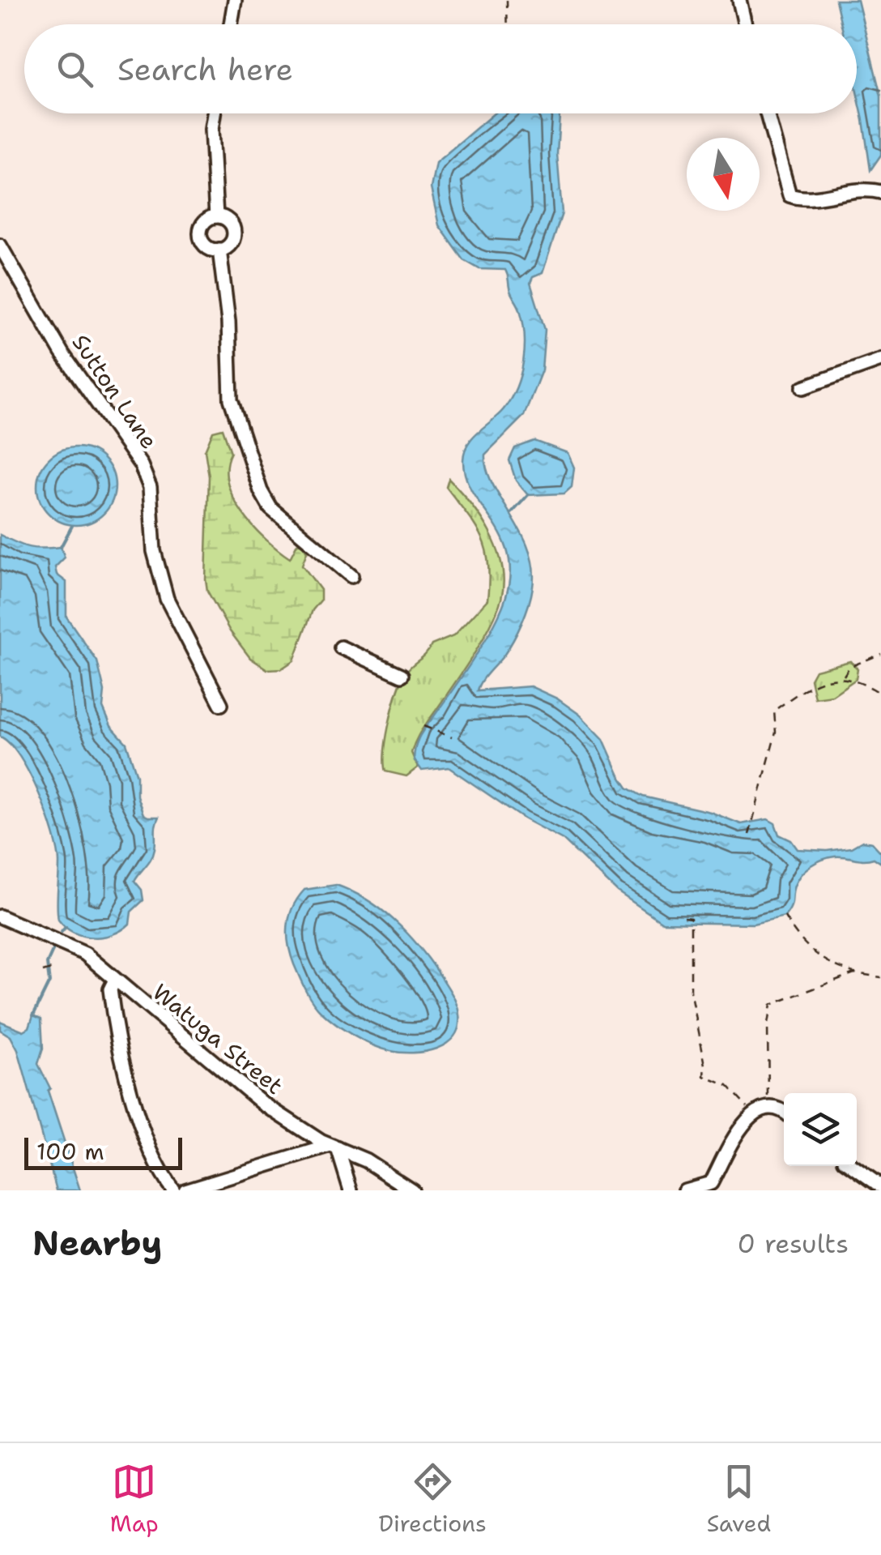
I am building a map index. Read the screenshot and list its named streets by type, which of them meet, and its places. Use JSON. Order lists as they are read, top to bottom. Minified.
{"streets":{"street":["Sutton Lane","Watuga Street"]},"scale_bar":"100 m","north":"bottom","page":{"search":"Search here","scale":"100 m","heading":["Nearby","0 results"],"nav":["Map","Directions","Saved"]}}
